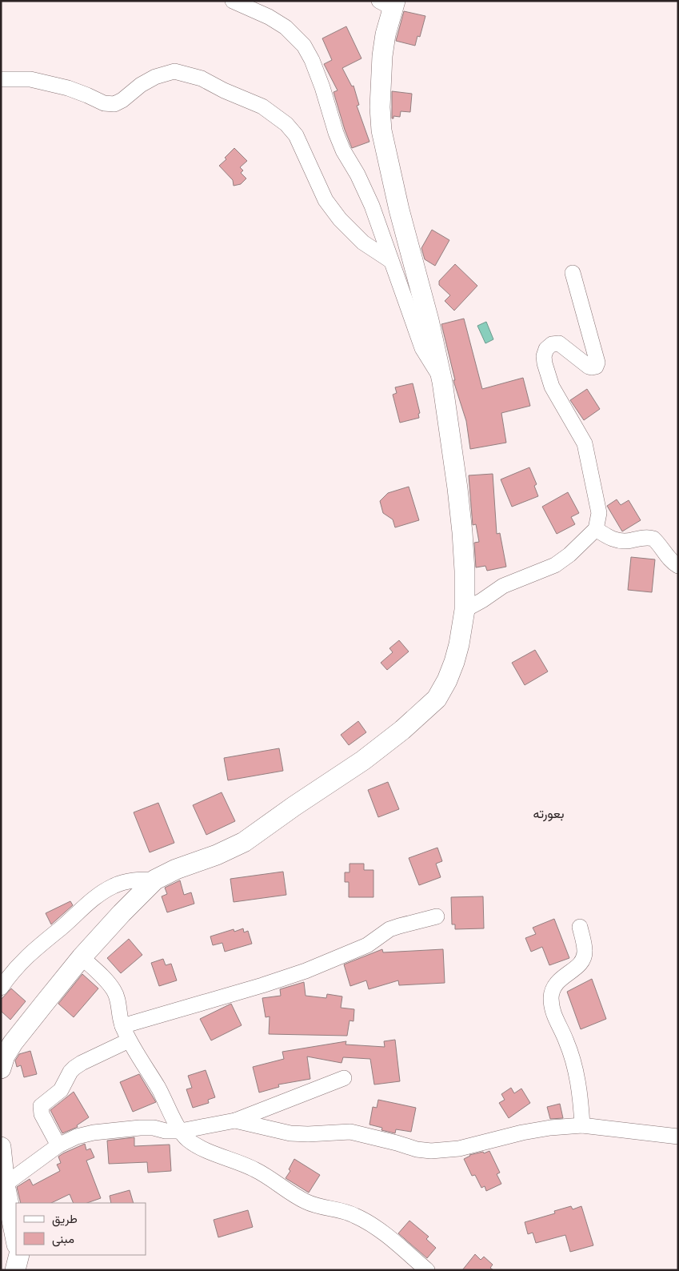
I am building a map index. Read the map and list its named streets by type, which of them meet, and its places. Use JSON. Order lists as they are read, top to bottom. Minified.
{"districts":["بعورته"],"legend":["طريق","مبنى"]}
